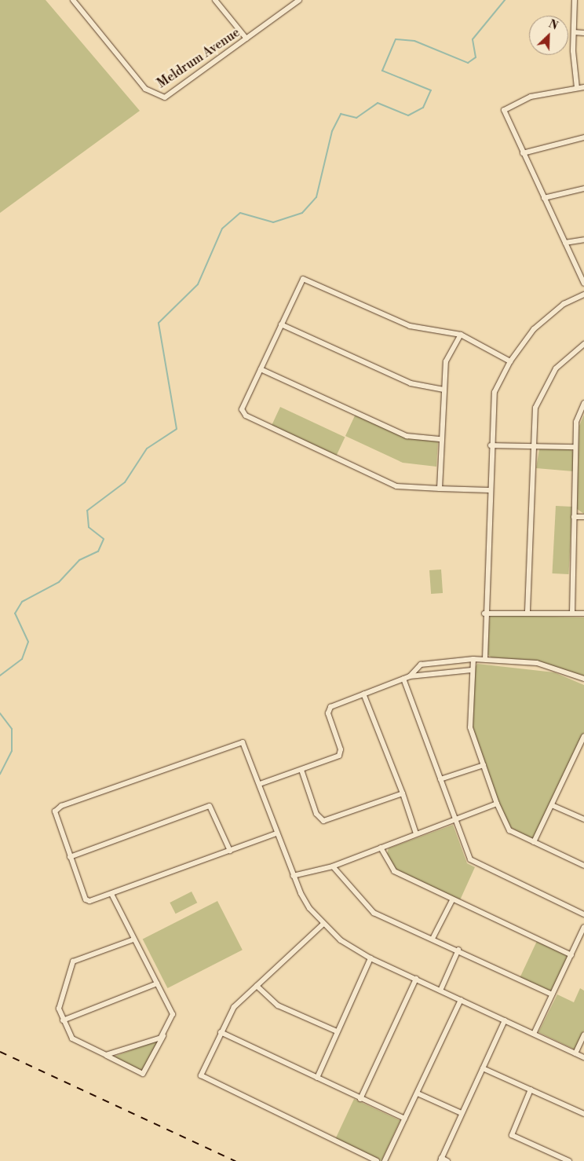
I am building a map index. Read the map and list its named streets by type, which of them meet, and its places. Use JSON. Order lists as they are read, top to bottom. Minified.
{"streets":{"street":["Meldrum Avenue"]},"north":"top right"}
